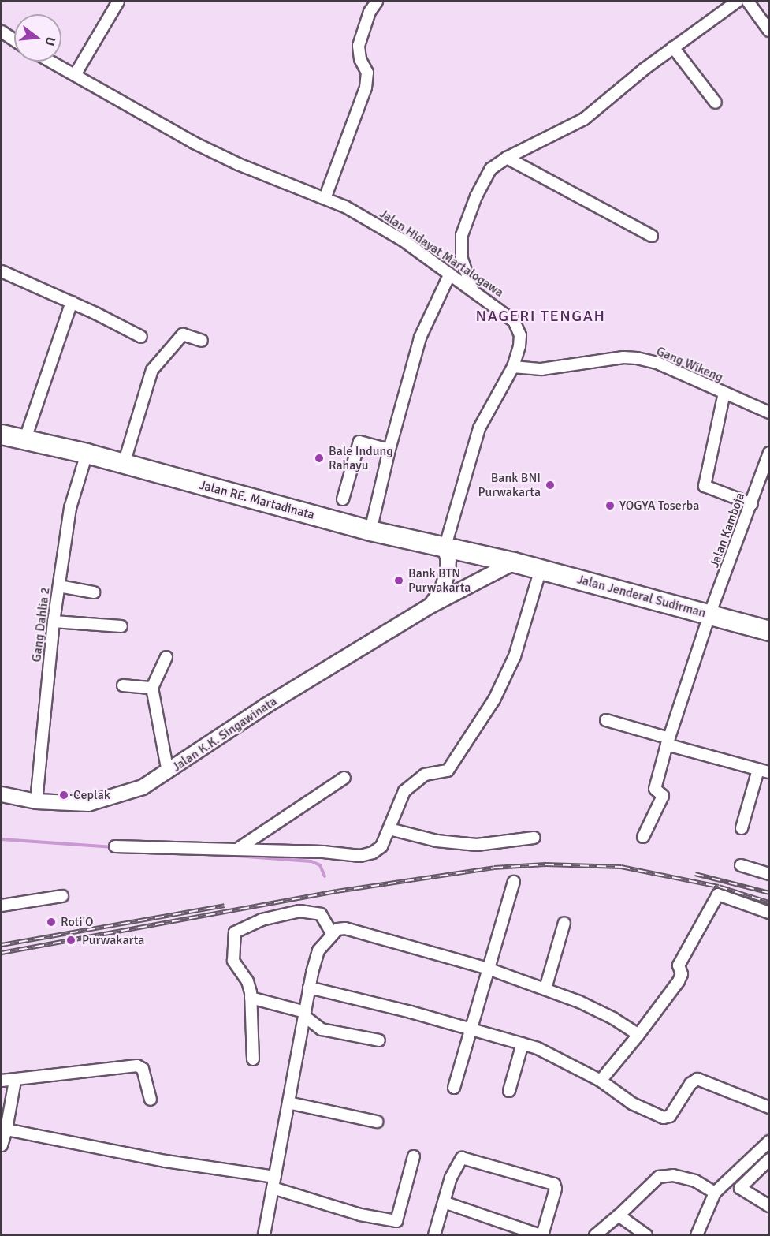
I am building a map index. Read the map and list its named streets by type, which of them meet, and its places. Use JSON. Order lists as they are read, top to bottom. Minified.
{"streets":{"highway":["Jalan RE. Martadinata","Jalan Jenderal Sudirman"],"street":["Jalan Hidayat Martalogawa","Gang Wikeng","Jalan Kamboja","Gang Dahlia 2","Jalan K.K. Singawinata"]},"crossings":[["Jalan Hidayat Martalogawa","Gang Wikeng"],["Jalan Hidayat Martalogawa","Jalan RE. Martadinata"],["Jalan Hidayat Martalogawa","Jalan K.K. Singawinata"],["Jalan RE. Martadinata","Jalan Jenderal Sudirman"],["Jalan RE. Martadinata","Gang Dahlia 2"],["Jalan RE. Martadinata","Jalan K.K. Singawinata"],["Jalan Kamboja","Jalan Jenderal Sudirman"],["Jalan Jenderal Sudirman","Jalan K.K. Singawinata"],["Gang Dahlia 2","Jalan K.K. Singawinata"]],"districts":["NAGERI TENGAH"],"places":["Bale Indung Rahayu","Bank BNI Purwakarta","YOGYA Toserba","Bank BTN Purwakarta","Ceplak","Roti'O","Purwakarta"],"north":"right"}
